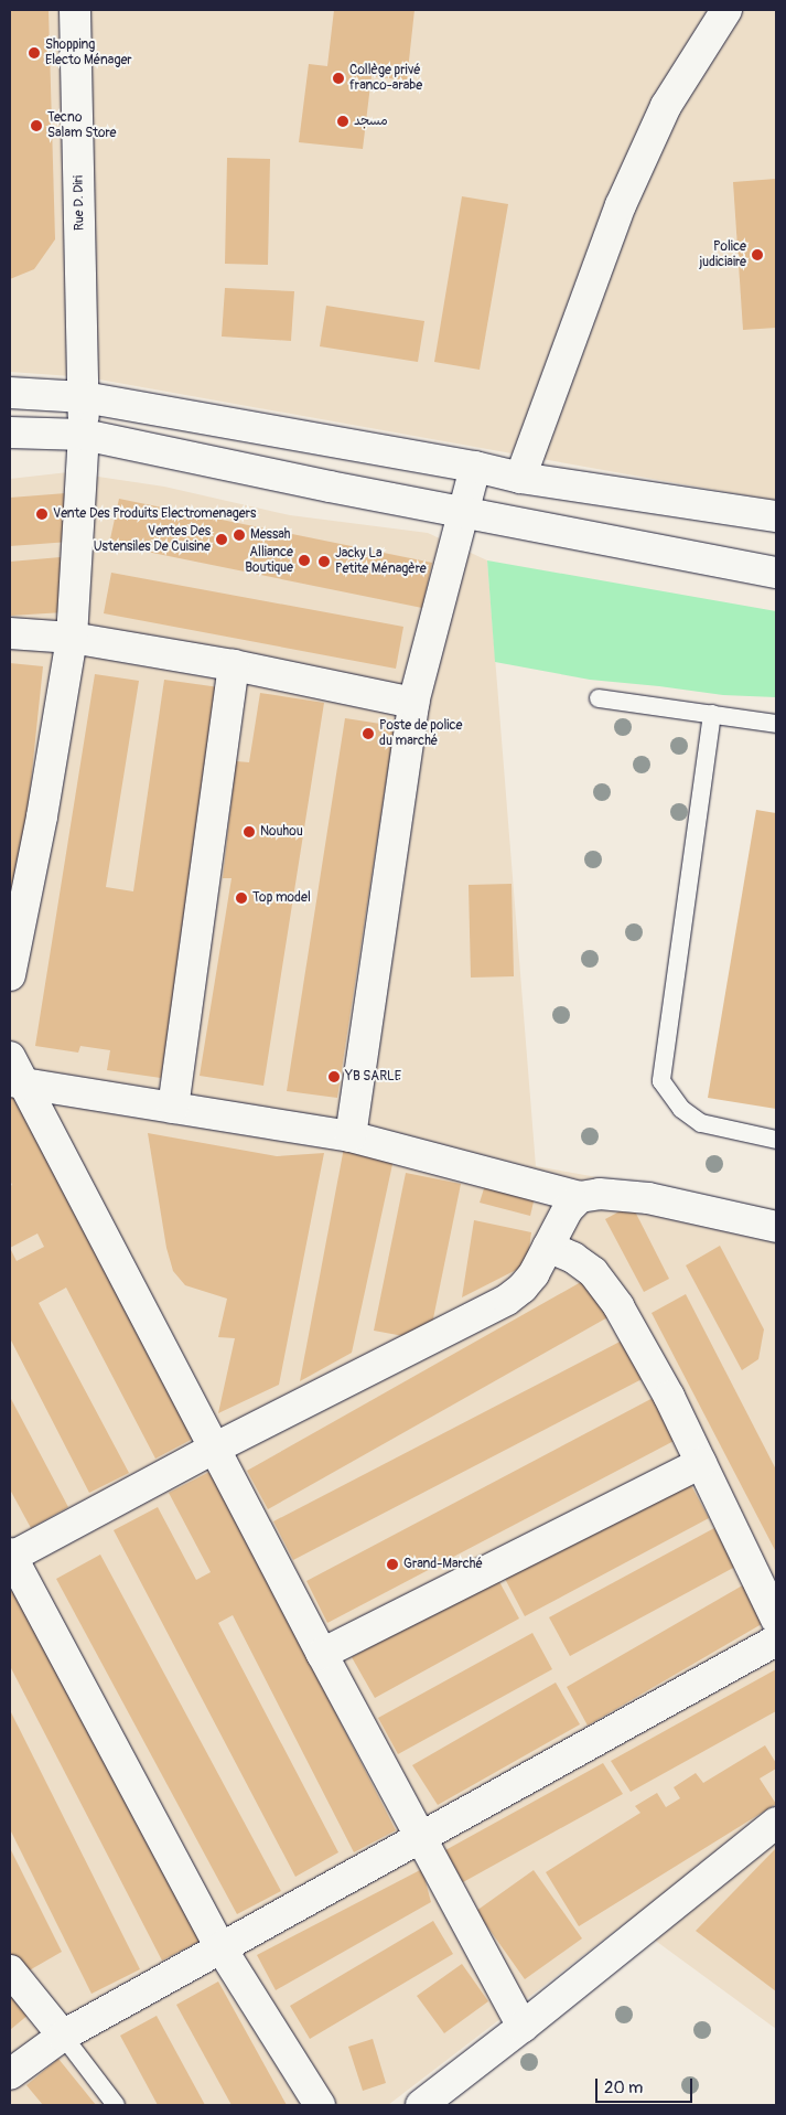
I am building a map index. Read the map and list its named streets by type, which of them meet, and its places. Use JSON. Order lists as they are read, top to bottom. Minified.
{"streets":{"street":["Rue D. Diri"]},"places":["Shopping Electo Ménager","Collège privé franco-arabe","مسجد","Tecno Salam Store","Police judiciaire","Vente Des Produits Electromenagers","Messah","Ventes Des Ustensiles De Cuisine","Alliance Boutique","Jacky La Petite Ménagère","Poste de police du marché","Nouhou","Top model","YB SARLE","Grand-Marché"],"scale_bar":"20 m"}
